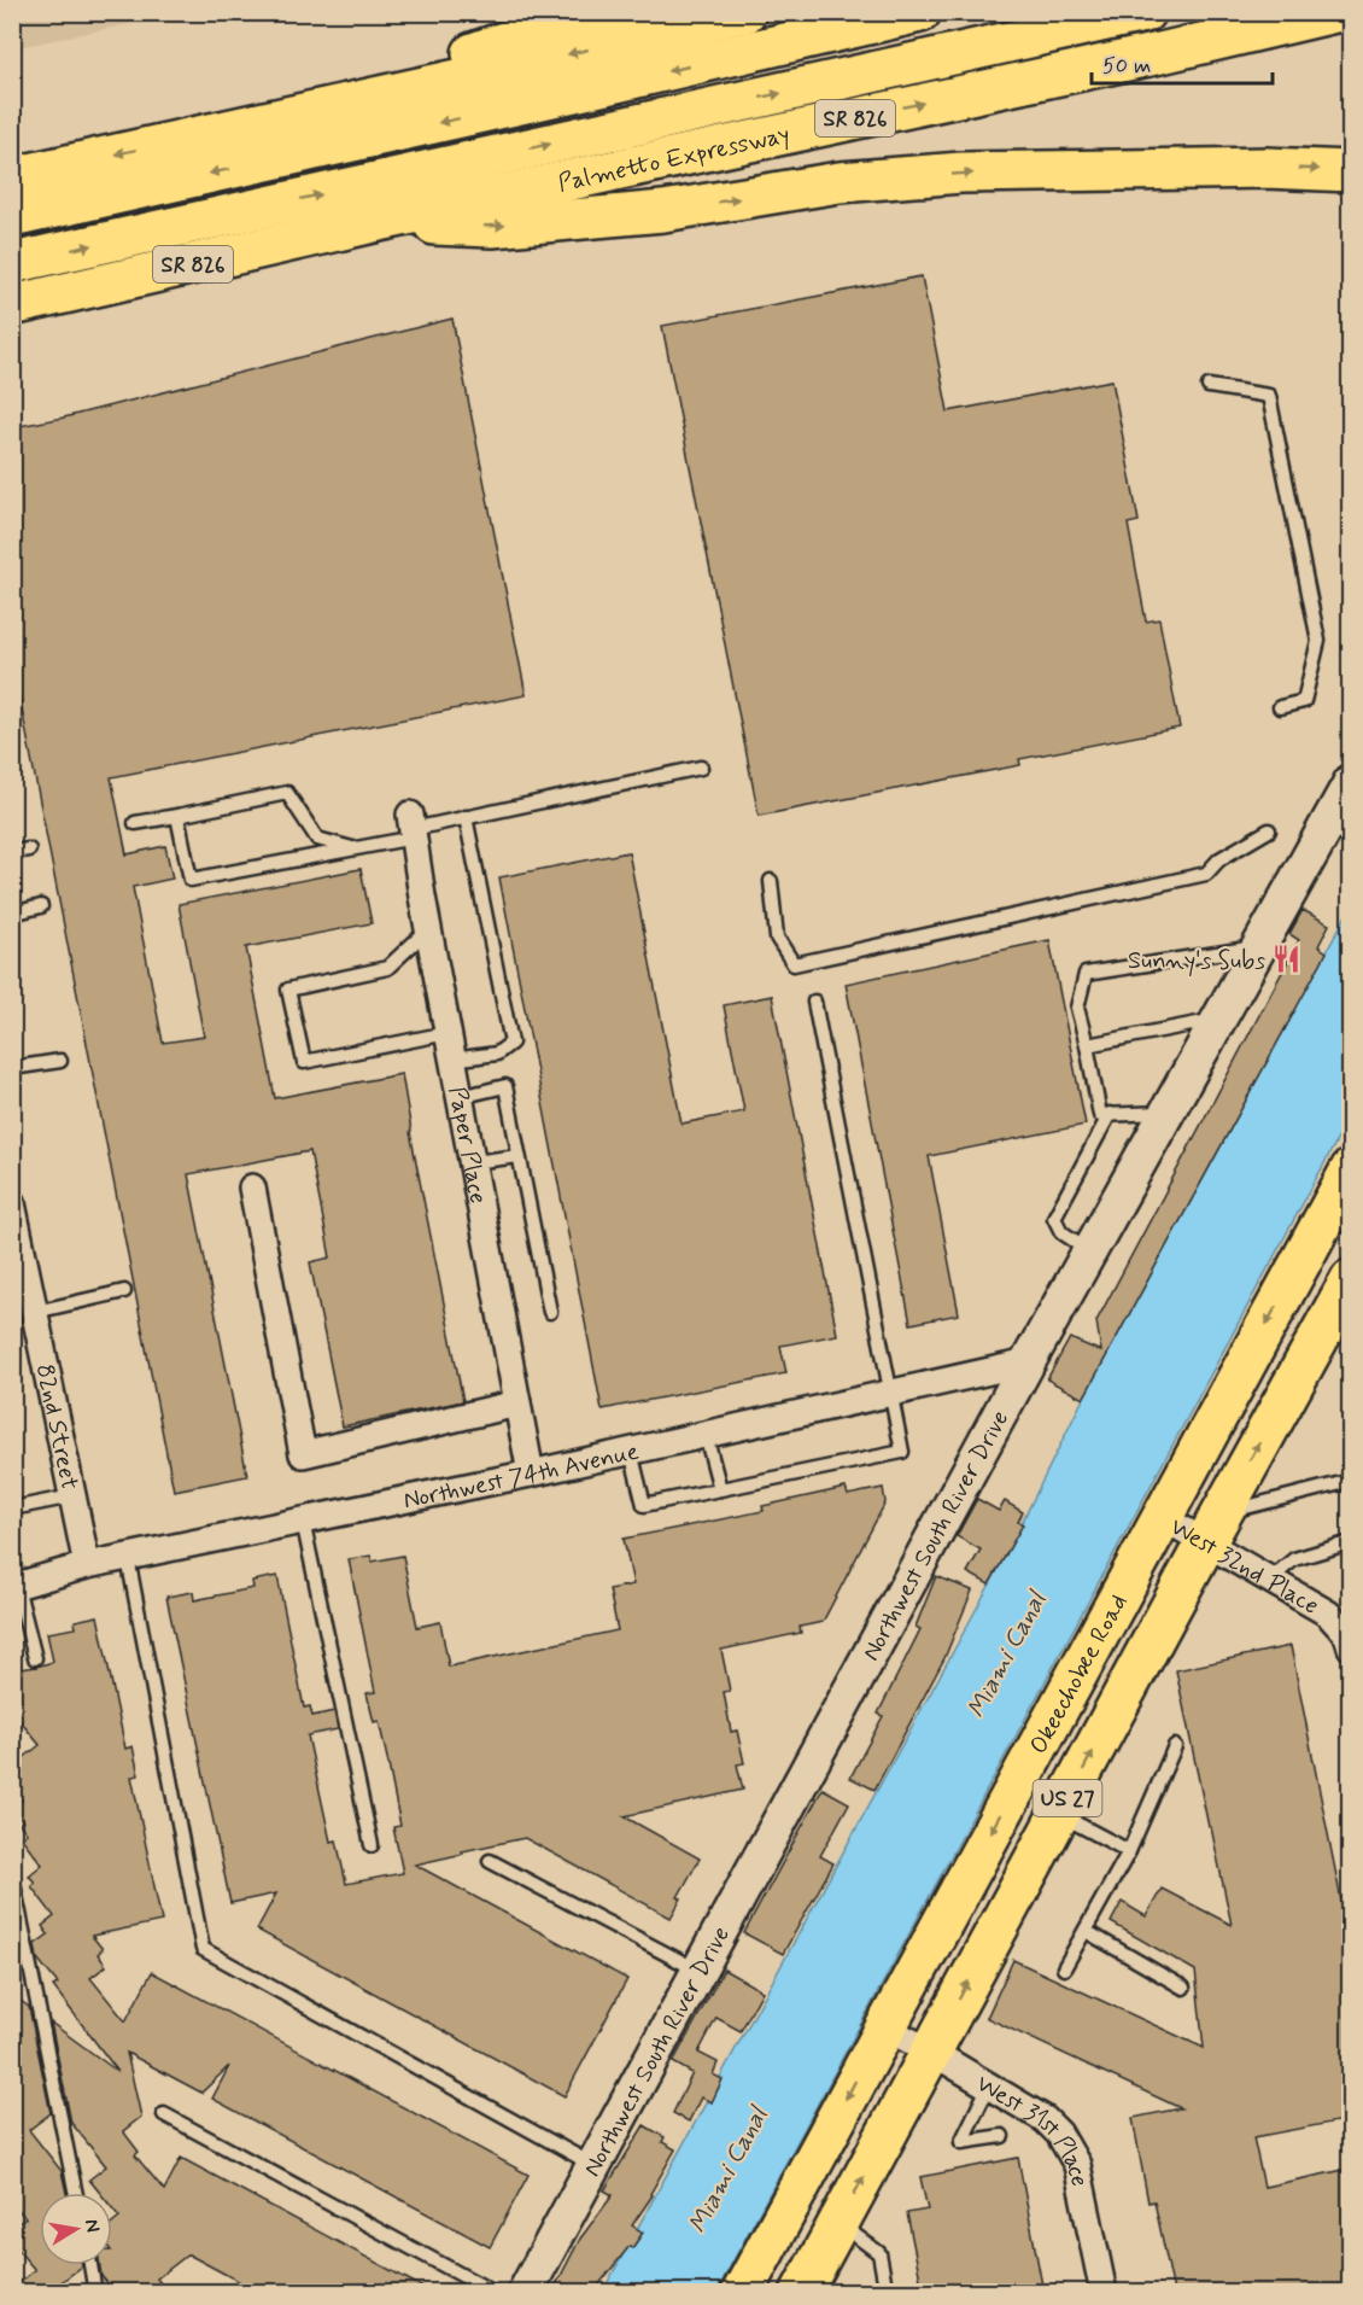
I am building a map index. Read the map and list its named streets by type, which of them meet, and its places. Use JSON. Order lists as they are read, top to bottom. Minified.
{"streets":{"highway":["SR 826","Palmetto Expressway","Okeechobee Road","US 27"],"street":["Paper Place","82nd Street","Northwest 74th Avenue","Northwest South River Drive","West 32nd Place","West 31st Place"]},"crossings":[["Paper Place","Northwest 74th Avenue"],["82nd Street","Northwest 74th Avenue"],["Northwest 74th Avenue","Northwest South River Drive"],["West 32nd Place","Okeechobee Road"],["Okeechobee Road","West 31st Place"]],"water":["Miami Canal"],"places":{"restaurant":["Sunny's Subs"]},"scale_bar":"50 m","north":"right"}
